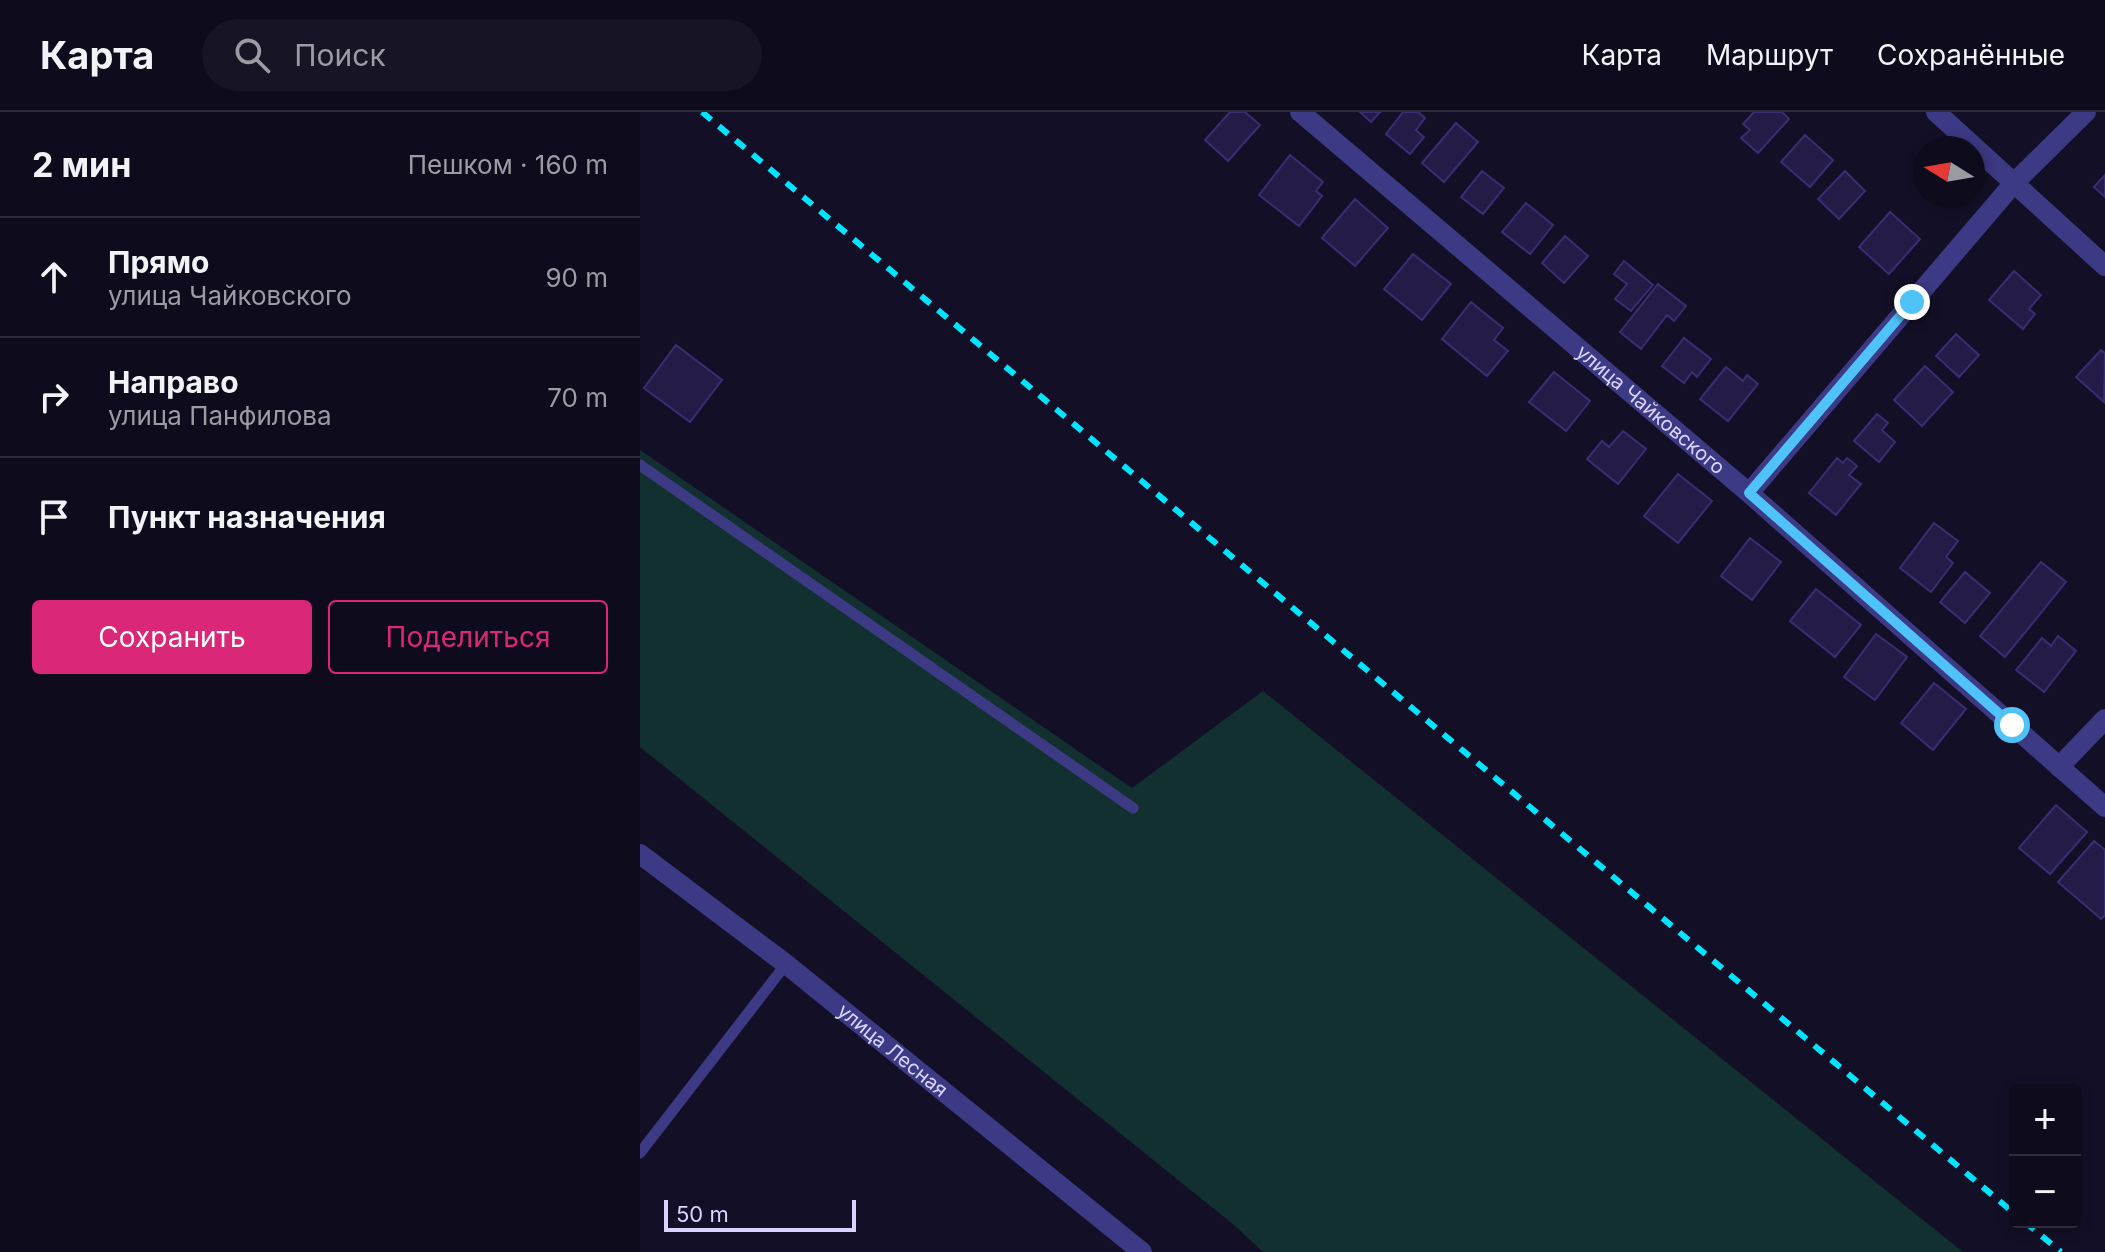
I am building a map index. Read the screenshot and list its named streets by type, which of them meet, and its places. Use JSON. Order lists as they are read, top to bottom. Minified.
{"streets":{"street":["улица Чайковского","улица Лесная"]},"scale_bar":"50 m","north":"left","page":{"header":"Карта","search":"Поиск","nav":["Карта","Маршрут","Сохранённые"],"heading":["2 мин","Пешком · 160 m"],"list":[["Прямо","улица Чайковского","90 m"],["Направо","улица Панфилова","70 m"],"Пункт назначения"],"buttons":["Сохранить","Поделиться"],"map_buttons":["+","−"],"scale":"50 m"}}
